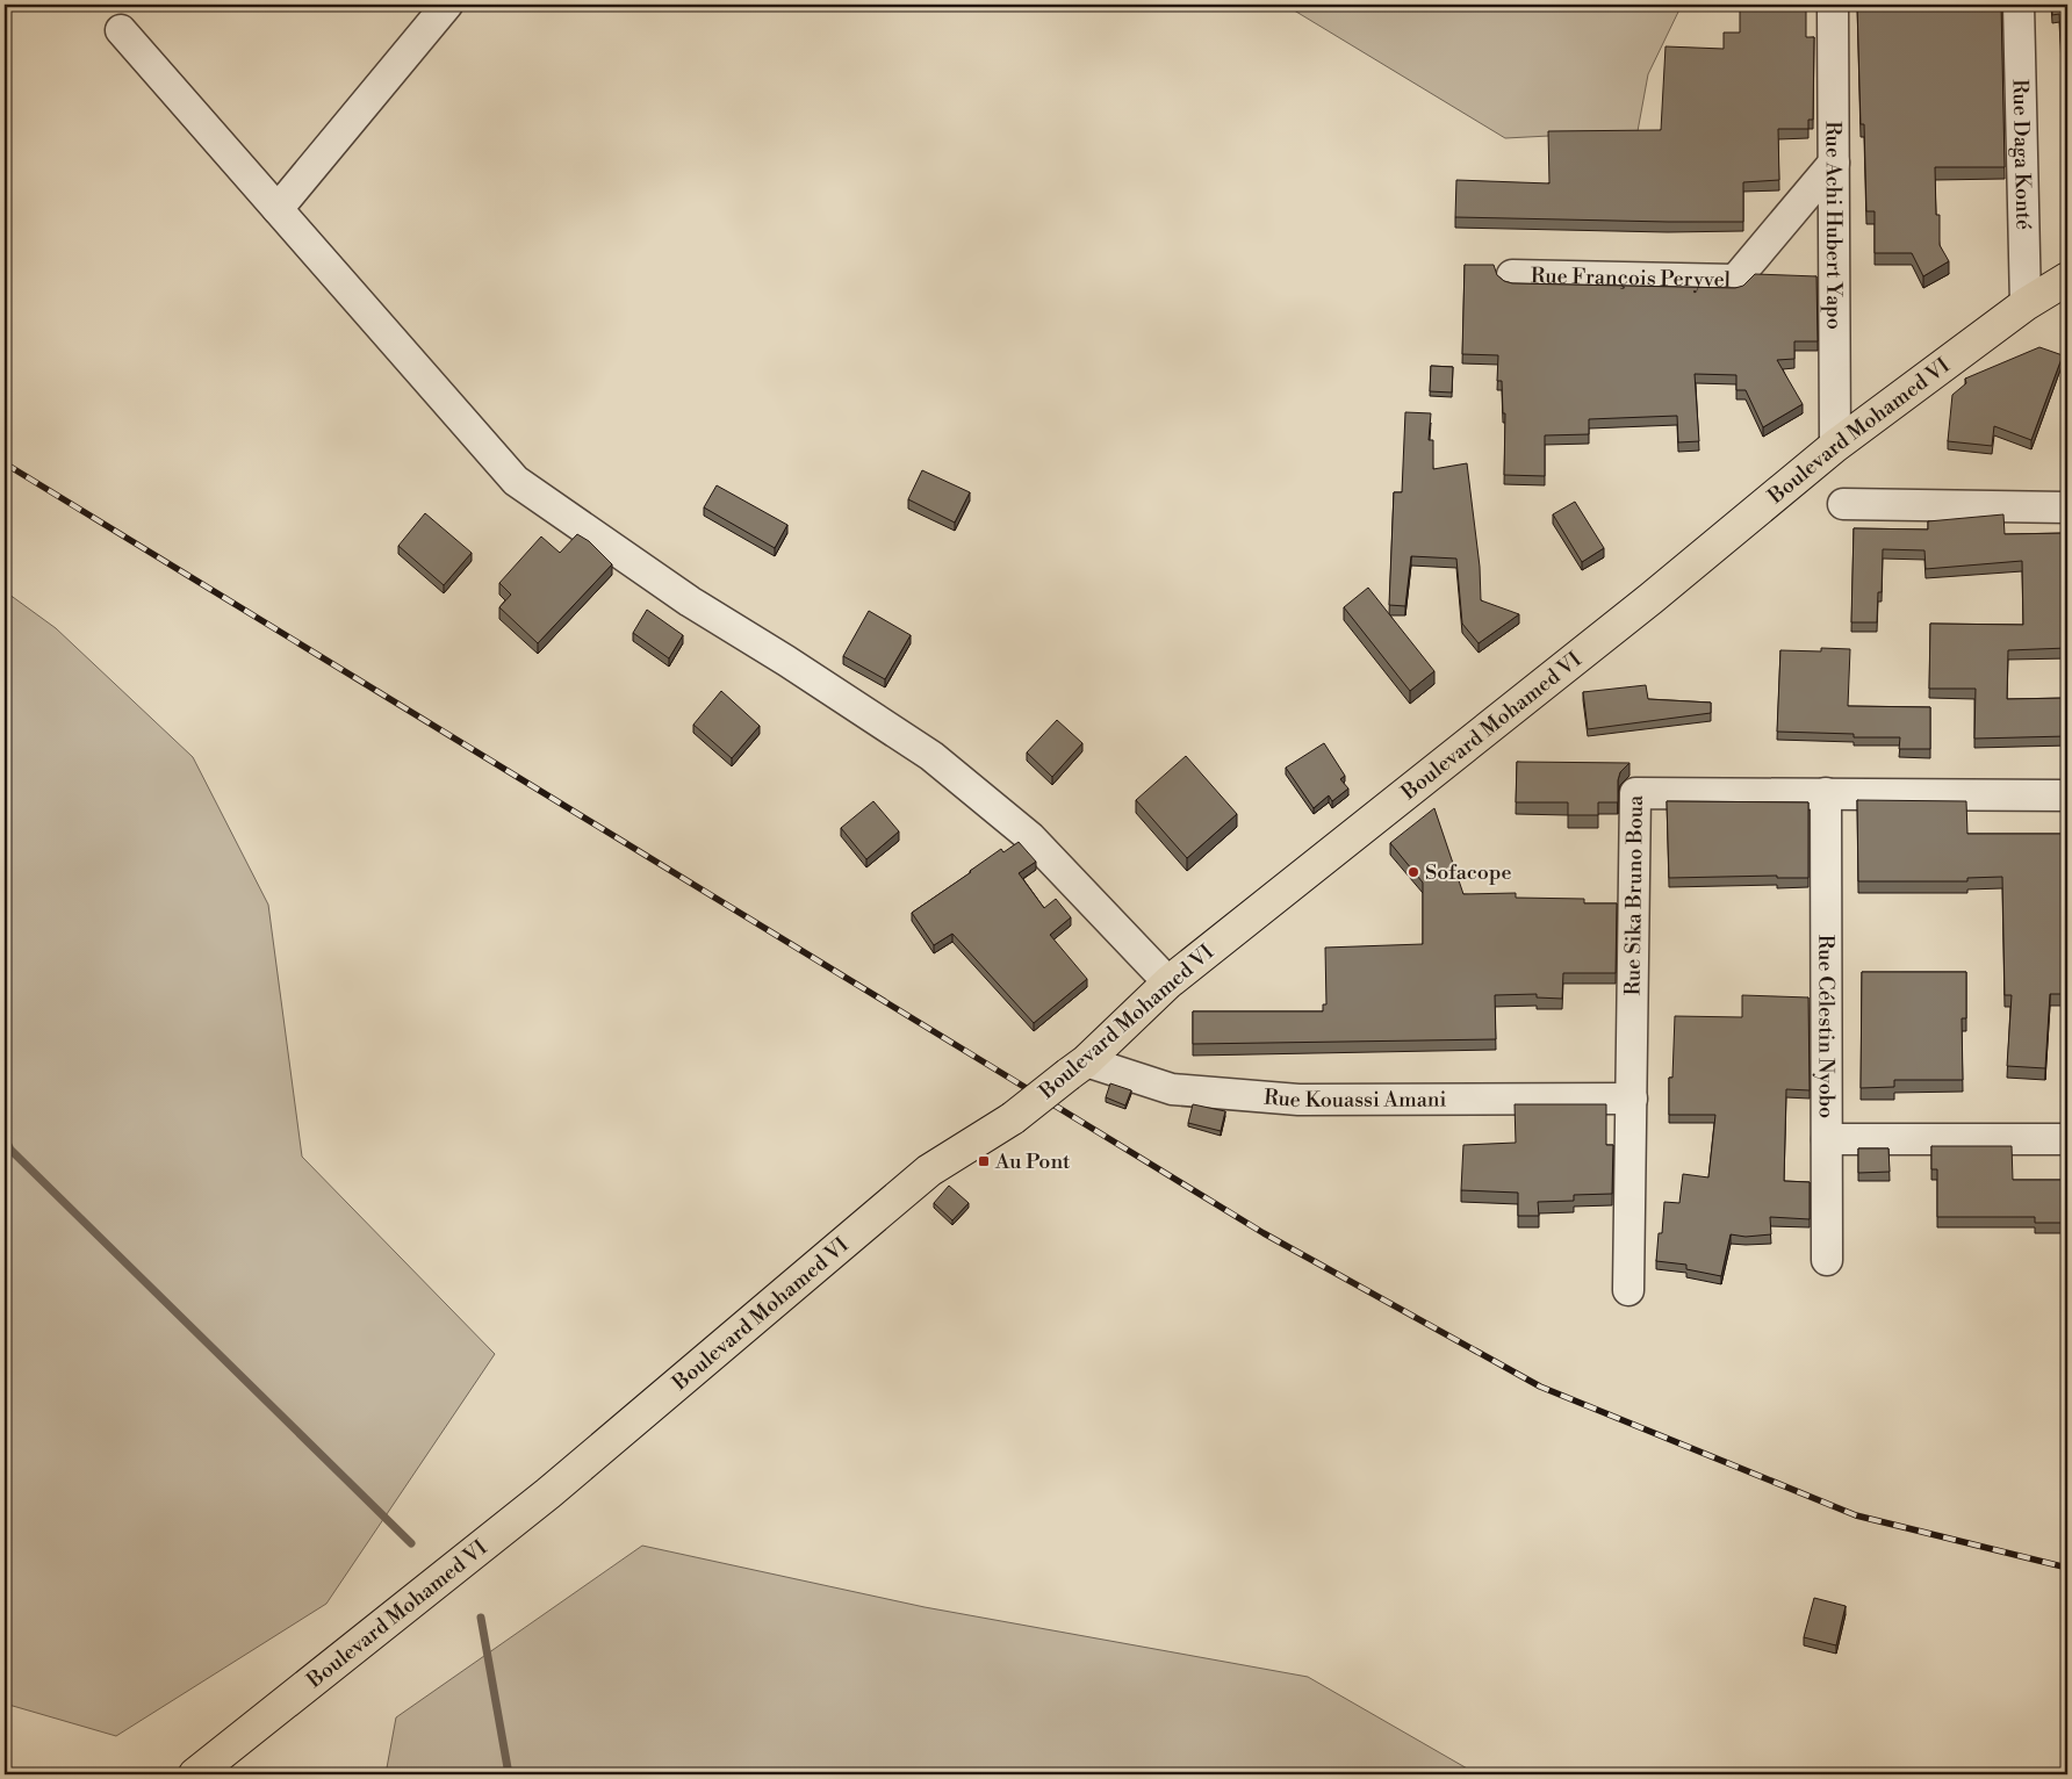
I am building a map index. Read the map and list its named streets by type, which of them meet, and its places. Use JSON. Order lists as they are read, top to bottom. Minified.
{"streets":{"main road":["Boulevard Mohamed VI"],"street":["Rue Daga Konté","Rue Achi Hubert Yapo","Rue François Peryvel","Rue Sika Bruno Boua","Rue Célestin Nyobo","Rue Kouassi Amani"]},"crossings":[["Rue Daga Konté","Boulevard Mohamed VI"],["Rue Achi Hubert Yapo","Rue François Peryvel"],["Rue Achi Hubert Yapo","Boulevard Mohamed VI"],["Boulevard Mohamed VI","Rue Kouassi Amani"],["Rue Sika Bruno Boua","Rue Célestin Nyobo"],["Rue Sika Bruno Boua","Rue Kouassi Amani"]],"places":{"other":["Sofacope"],"transit":["Au Pont"]}}
